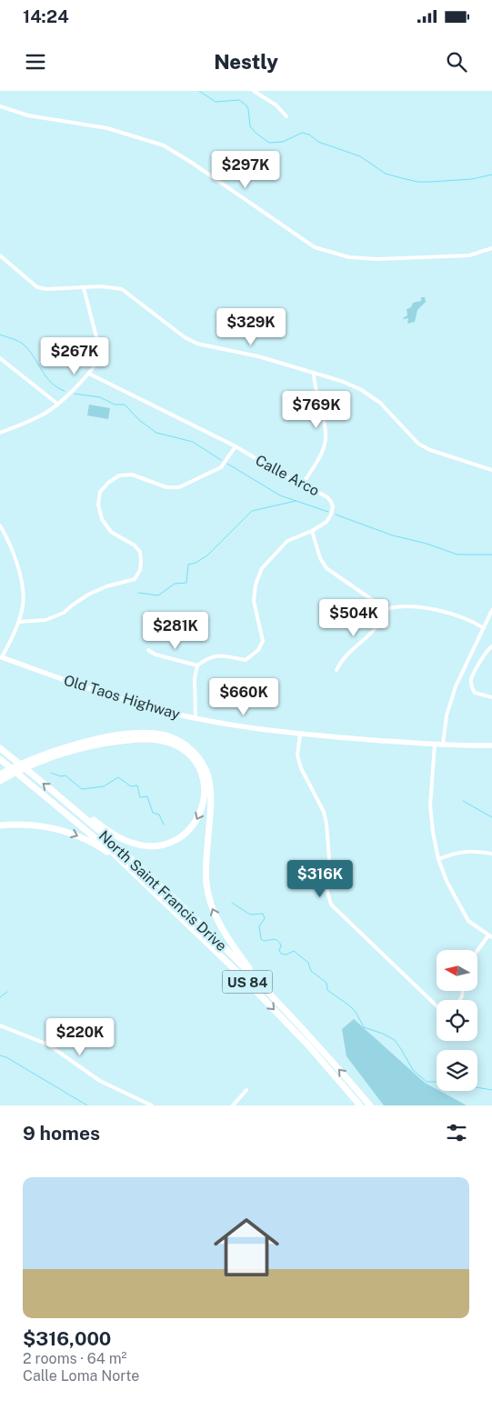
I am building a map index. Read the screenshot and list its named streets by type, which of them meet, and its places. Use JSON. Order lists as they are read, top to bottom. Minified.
{"streets":{"highway":["North Saint Francis Drive","US 84"],"street":["Calle Arco","Old Taos Highway"]},"north":"left","page":{"status":"14:24","header":"Nestly","price":["$297K","$329K","$267K","$769K","$504K","$281K","$660K","$316K","$220K"],"heading":"9 homes","list":[{"name":"$316,000","note":"2 rooms · 64 m² · Calle Loma Norte"}]}}
